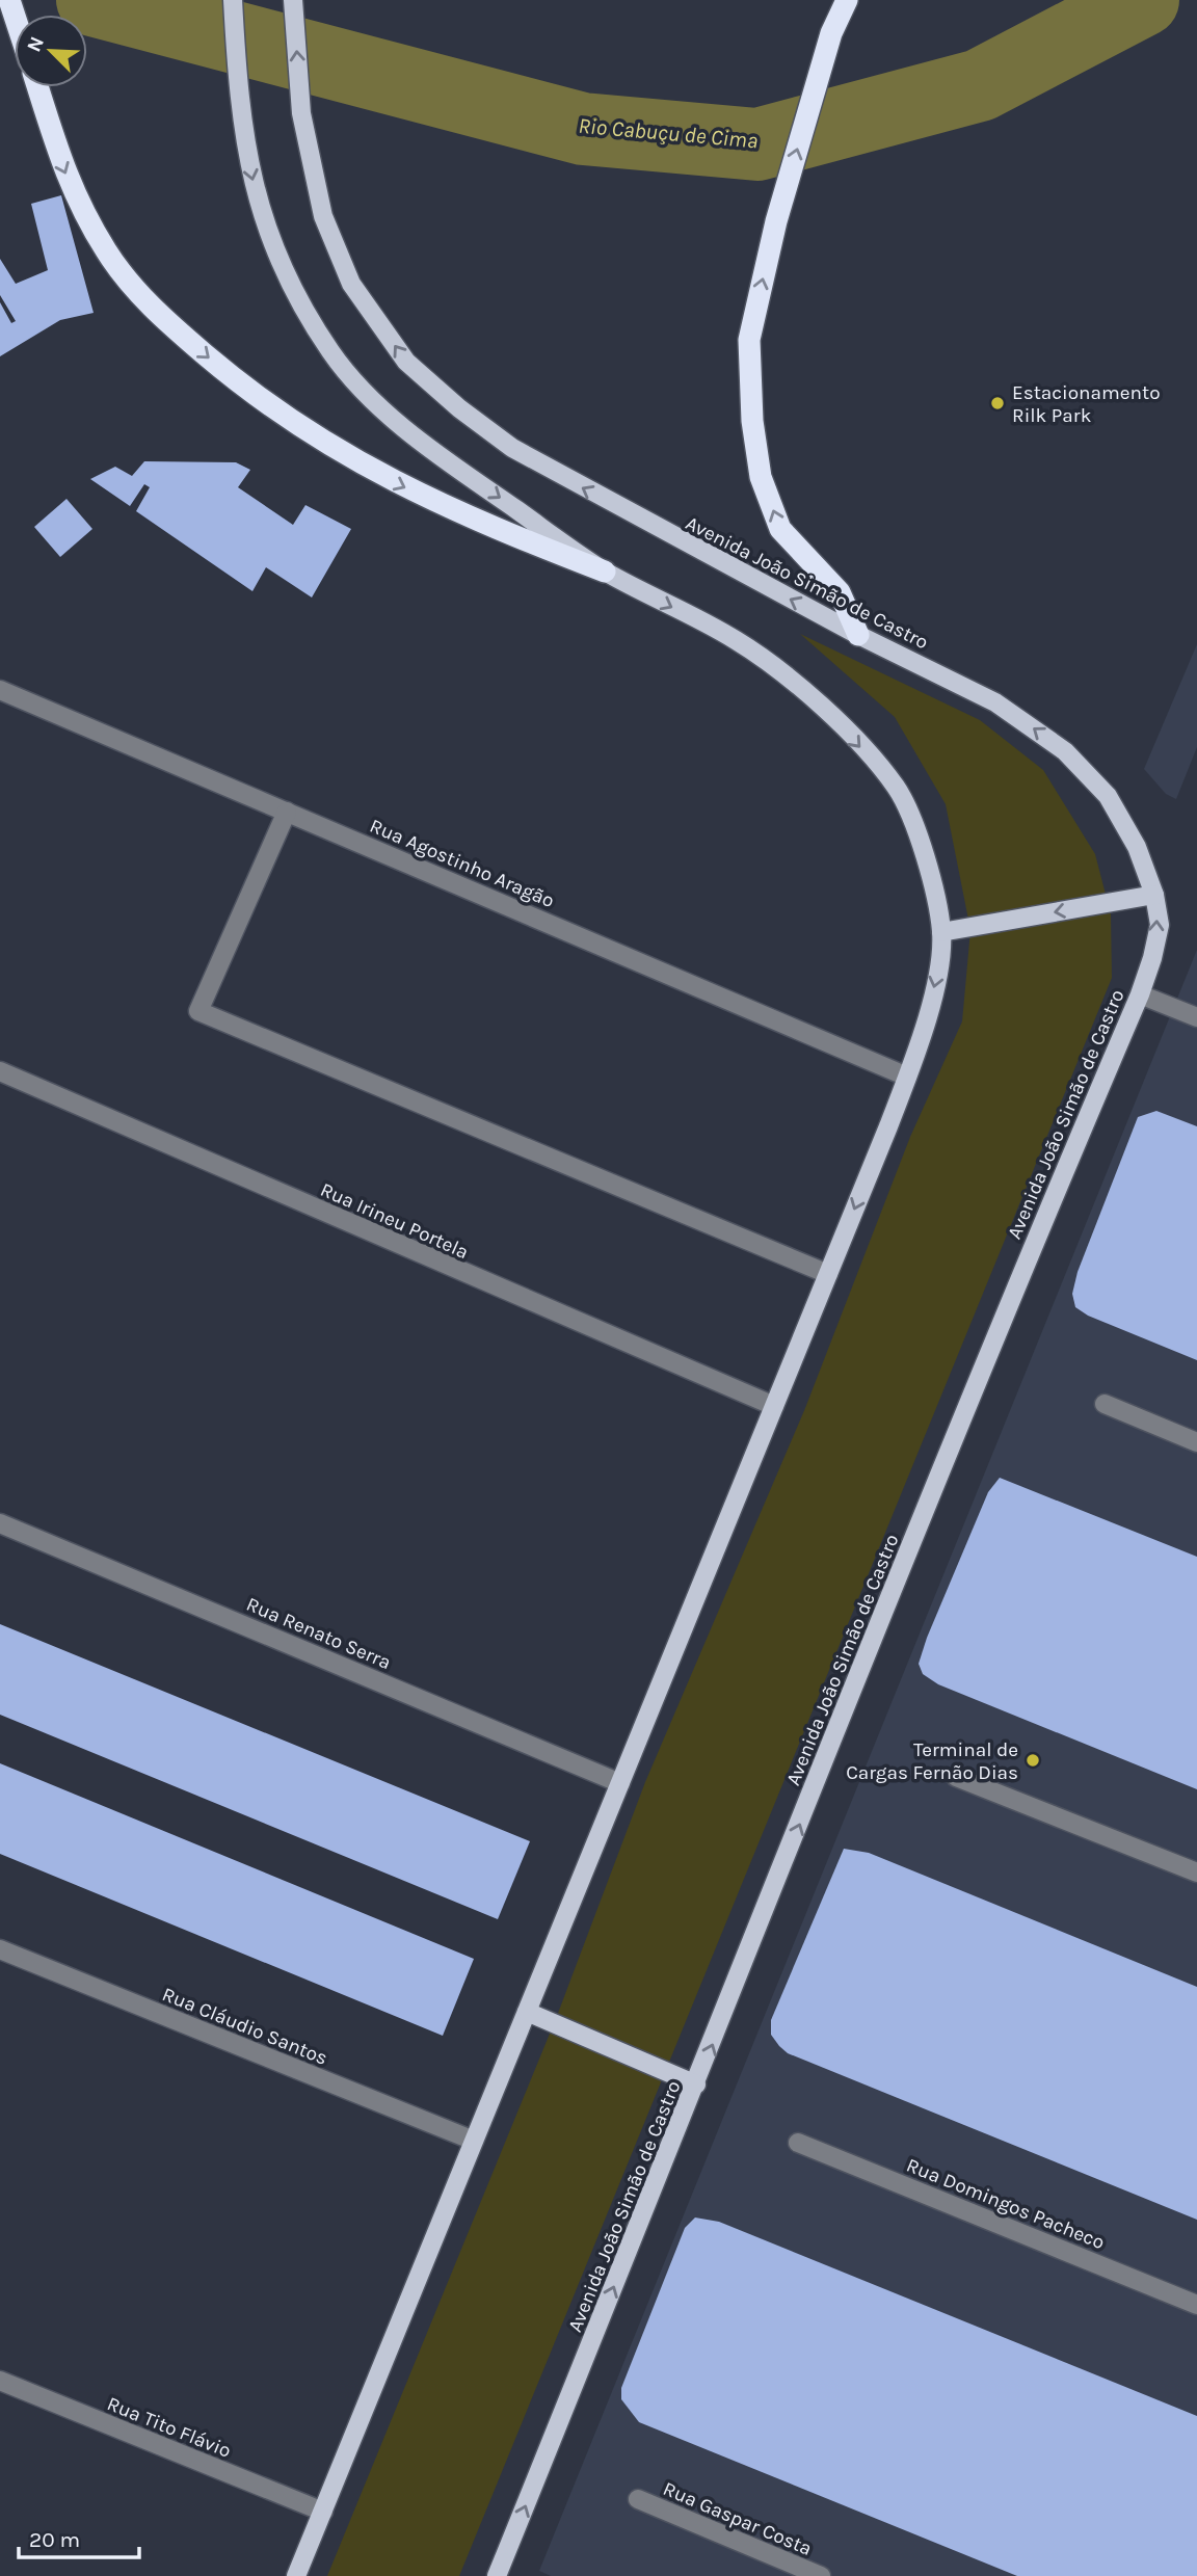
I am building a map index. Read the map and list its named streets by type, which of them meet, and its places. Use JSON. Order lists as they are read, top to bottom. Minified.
{"streets":{"main road":["Avenida João Simão de Castro"],"street":["Rua Agostinho Aragão","Rua Irineu Portela","Rua Renato Serra","Rua Cláudio Santos","Rua Domingos Pacheco","Rua Tito Flávio","Rua Gaspar Costa"]},"one_way":["Avenida João Simão de Castro"],"water":["Rio Cabuçu de Cima"],"places":["Estacionamento Rilk Park","Terminal de Cargas Fernão Dias"],"scale_bar":"20 m","north":"top left"}
